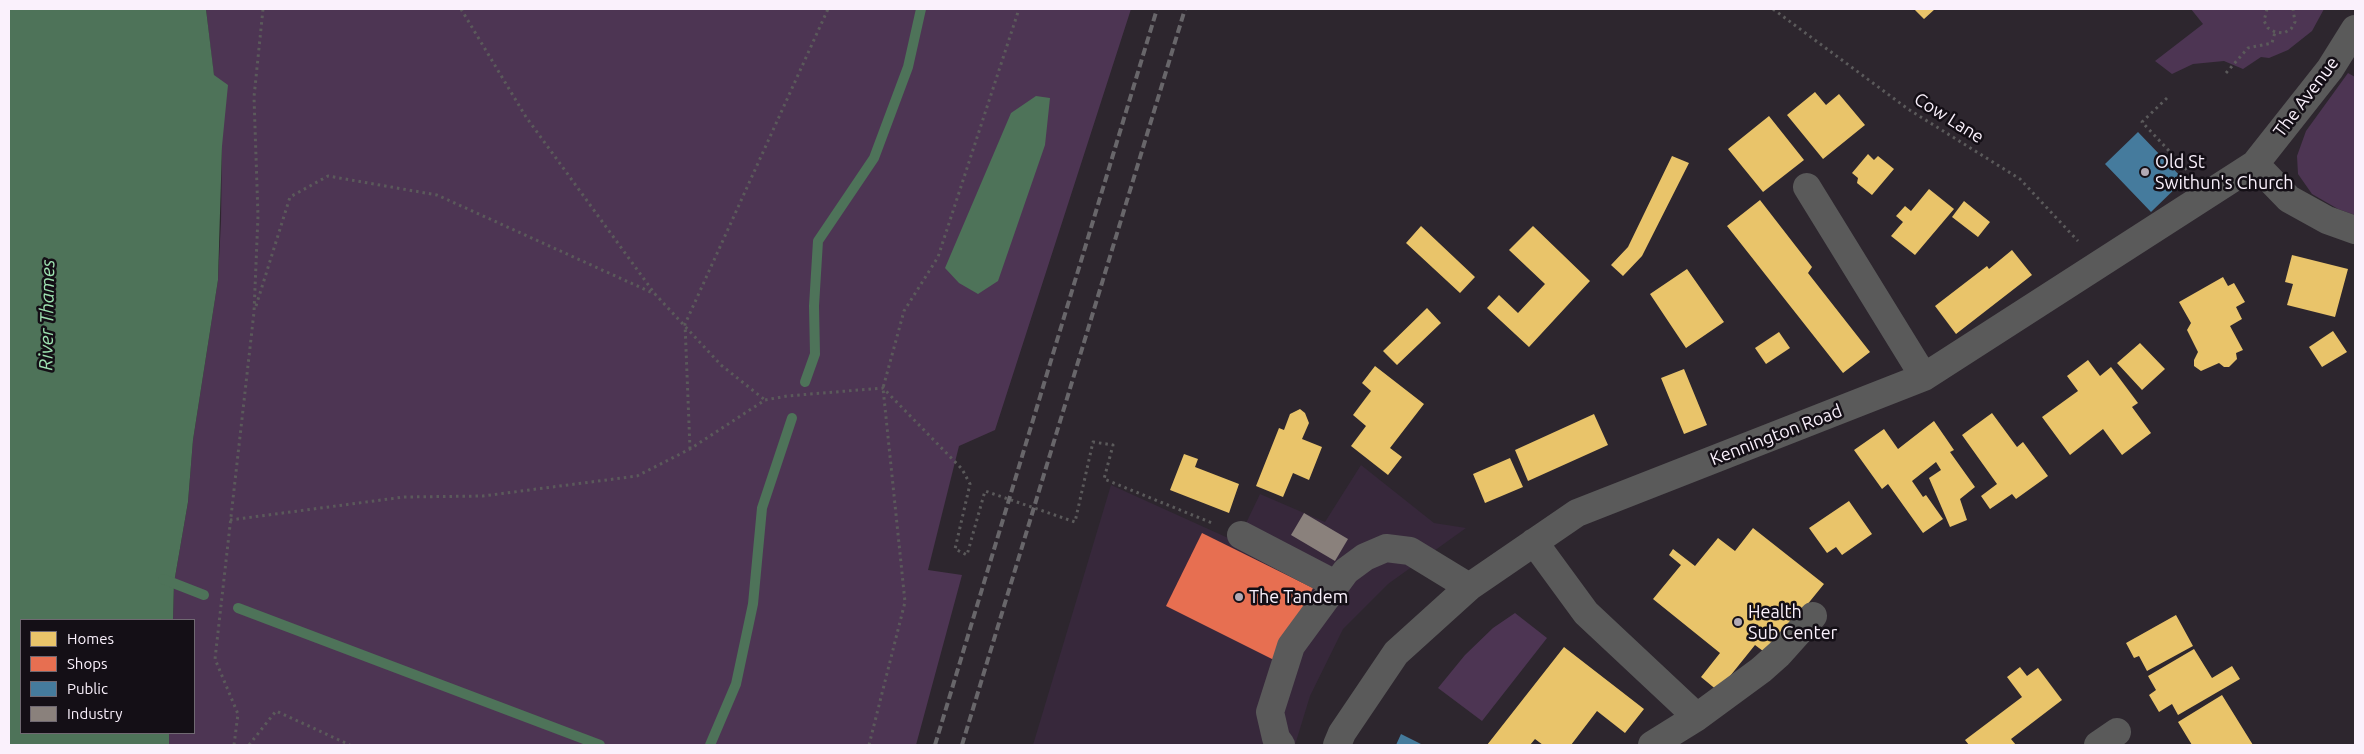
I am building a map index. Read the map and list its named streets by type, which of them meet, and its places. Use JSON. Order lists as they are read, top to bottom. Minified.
{"streets":{"street":["The Avenue","Kennington Road"],"path":["Cow Lane"]},"crossings":[["The Avenue","Kennington Road"],["Cow Lane","Kennington Road"]],"water":["River Thames"],"places":["Old St Swithun's Church","The Tandem","Health Sub Center"],"legend":["Homes","Shops","Public","Industry"]}
